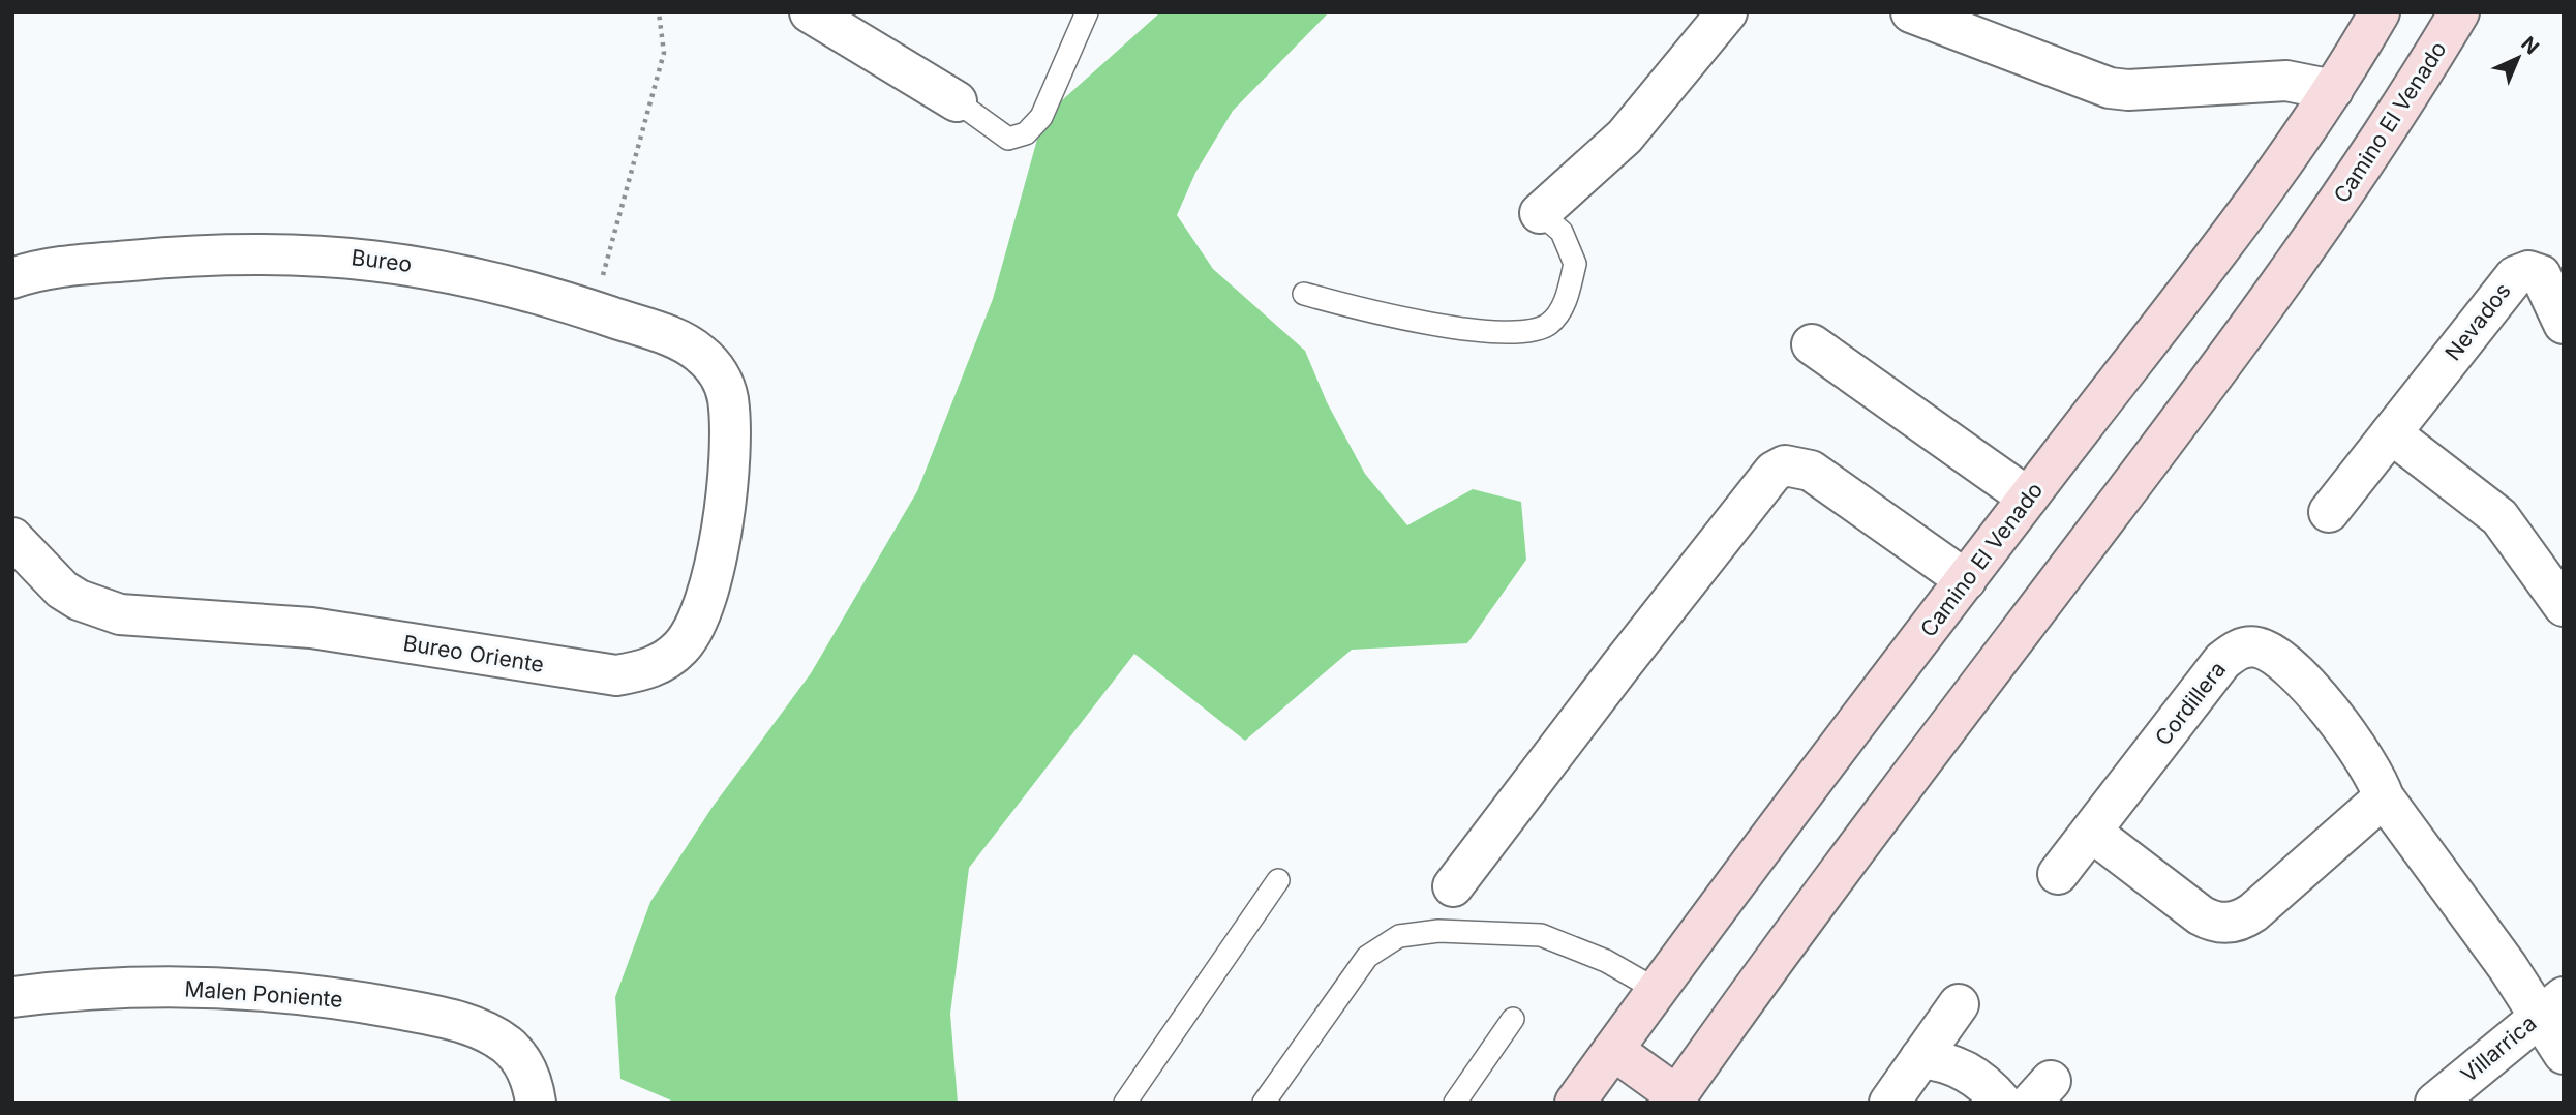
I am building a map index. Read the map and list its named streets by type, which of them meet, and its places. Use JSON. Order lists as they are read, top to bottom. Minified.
{"streets":{"street":["Camino El Venado","Bureo","Nevados","Bureo Oriente","Cordillera","Malen Poniente","Villarrica"]},"crossings":[["Bureo","Bureo Oriente"],["Cordillera","Villarrica"]],"north":"top right"}
